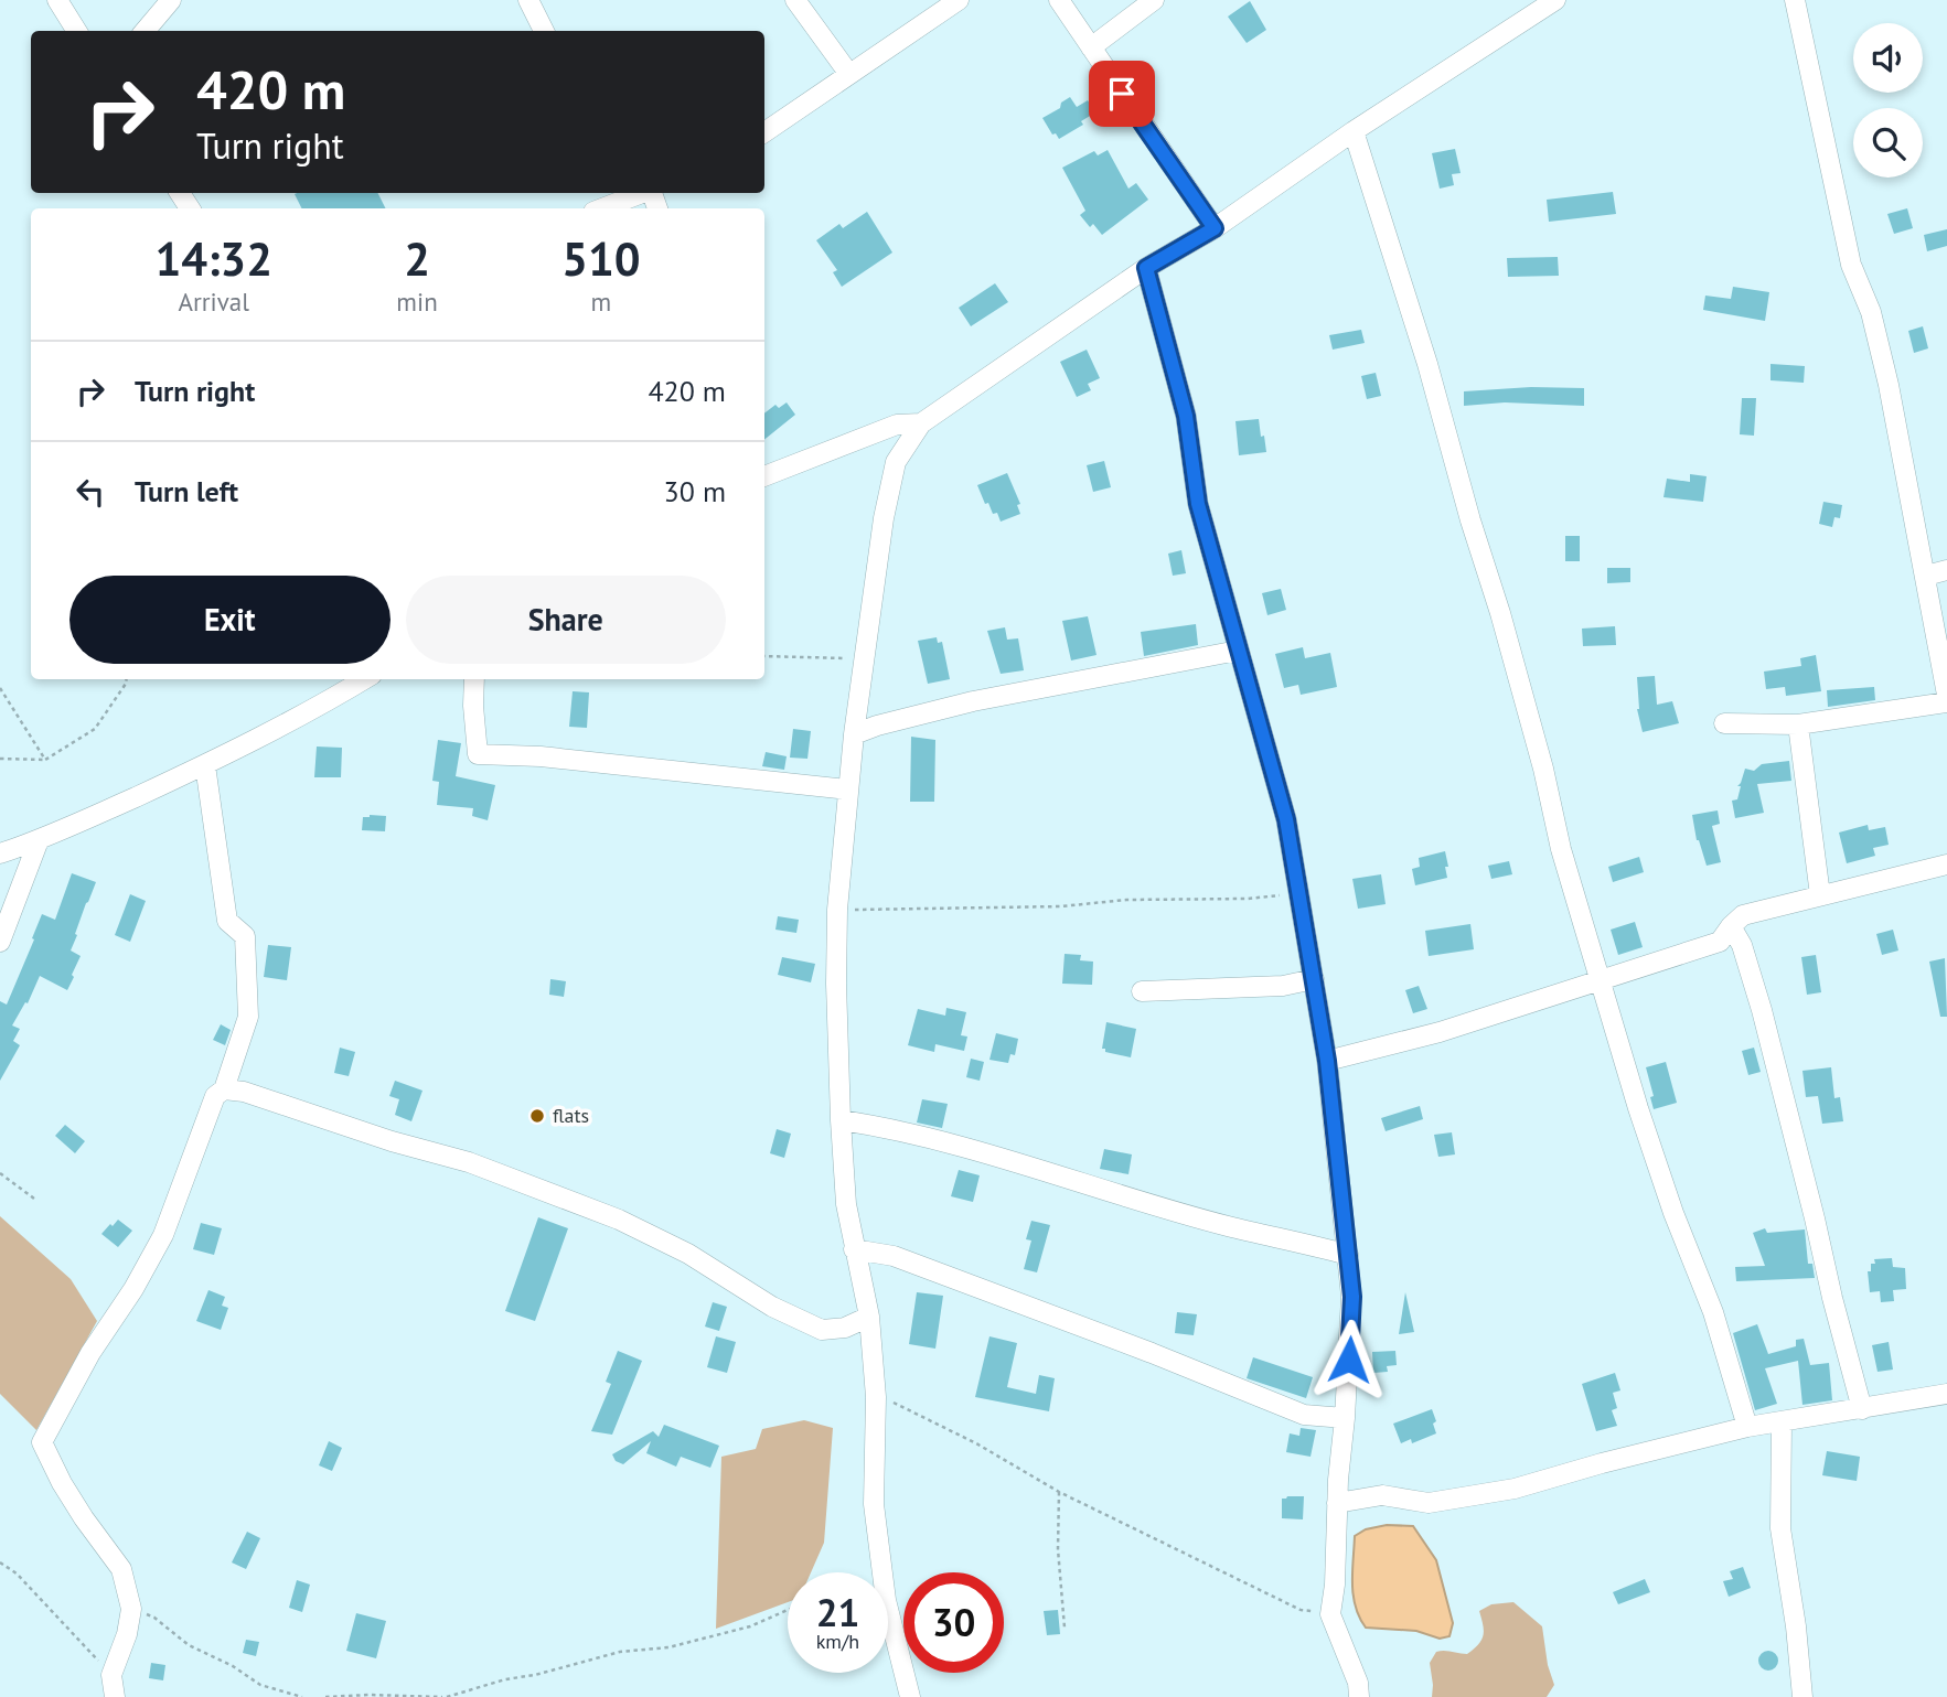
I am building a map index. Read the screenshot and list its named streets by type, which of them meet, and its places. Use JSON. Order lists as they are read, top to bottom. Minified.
{"places":["flats"],"page":{"turn":["420 m","Turn right"],"eta":["14:32","Arrival","2","min","510","m"],"list":[{"name":"Turn right","value":"420 m"},{"name":"Turn left","value":"30 m"}],"buttons":["Exit","Share"],"speed":"21 km/h","limit":"30"}}
